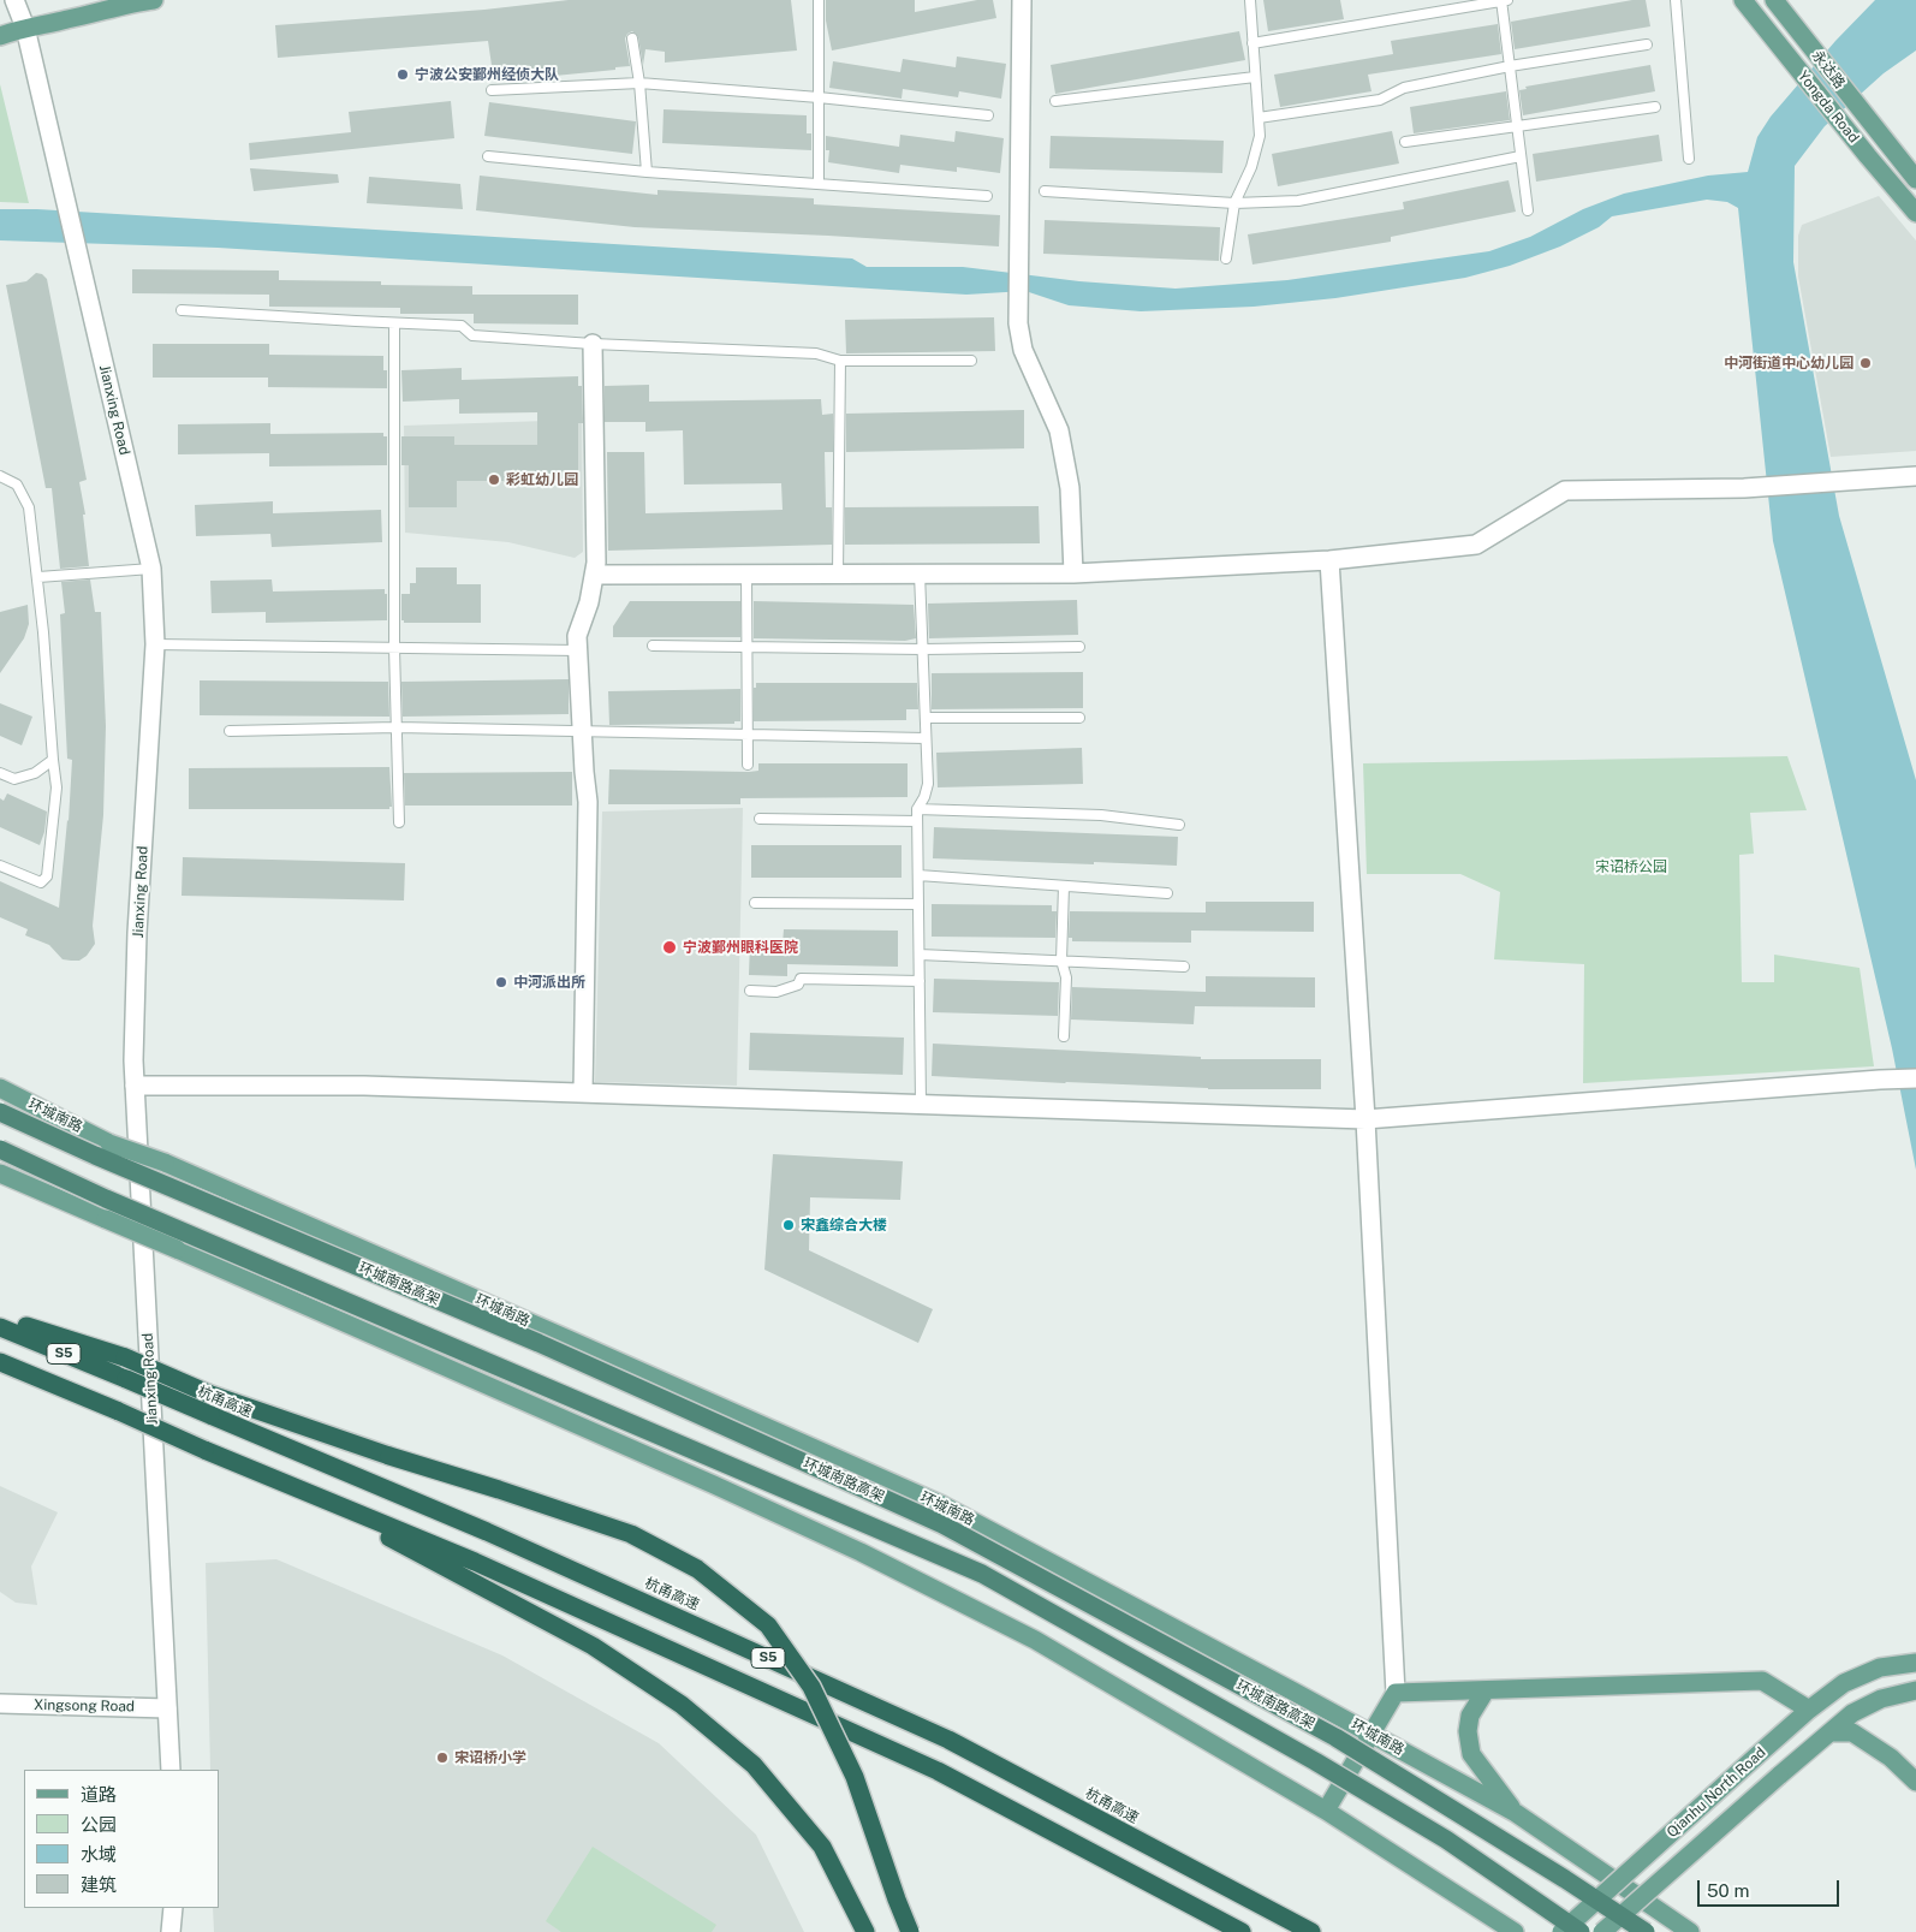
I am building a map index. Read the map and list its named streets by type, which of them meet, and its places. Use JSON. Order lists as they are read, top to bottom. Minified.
{"streets":{"highway":["环城南路高架","S5","杭甬高速"],"main road":["永达路","Yongda Road","环城南路","Qianhu North Road"],"street":["Jianxing Road","Xingsong Road"]},"crossings":[["永达路","Yongda Road"],["Jianxing Road","Xingsong Road"]],"parks":["宋诏桥公园"],"places":["宁波公安鄞州经侦大队","中河街道中心幼儿园","彩虹幼儿园","宁波鄞州眼科医院","中河派出所","宋鑫综合大楼","宋诏桥小学"],"legend":["道路","公园","水域","建筑"],"scale_bar":"50 m"}
